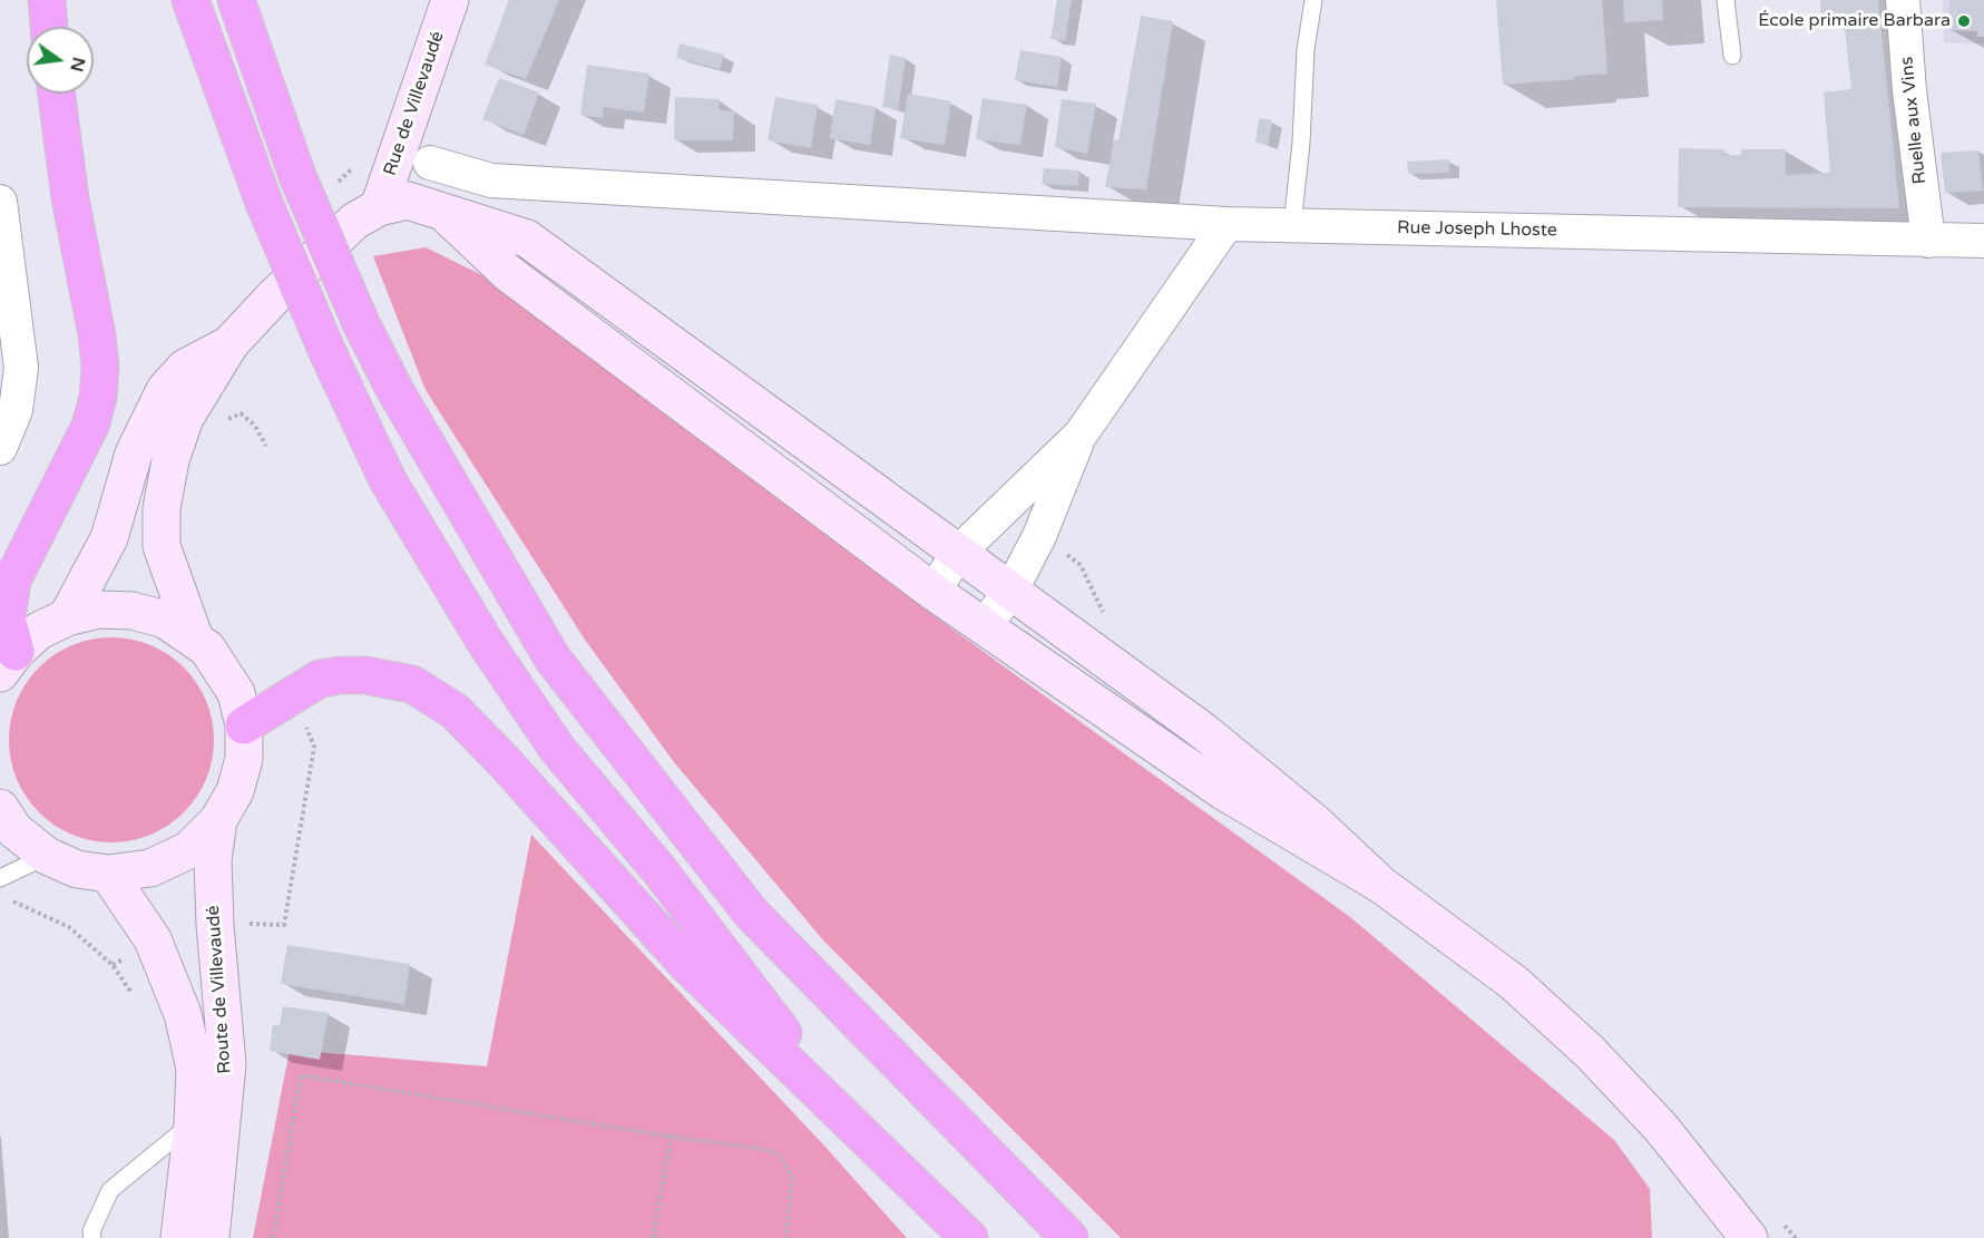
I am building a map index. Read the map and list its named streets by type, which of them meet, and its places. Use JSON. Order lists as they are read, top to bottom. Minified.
{"streets":{"main road":["Rue de Villevaudé","Route de Villevaudé"],"street":["Ruelle aux Vins","Rue Joseph Lhoste"]},"crossings":[["Ruelle aux Vins","Rue Joseph Lhoste"]],"places":["École primaire Barbara"],"north":"right"}
